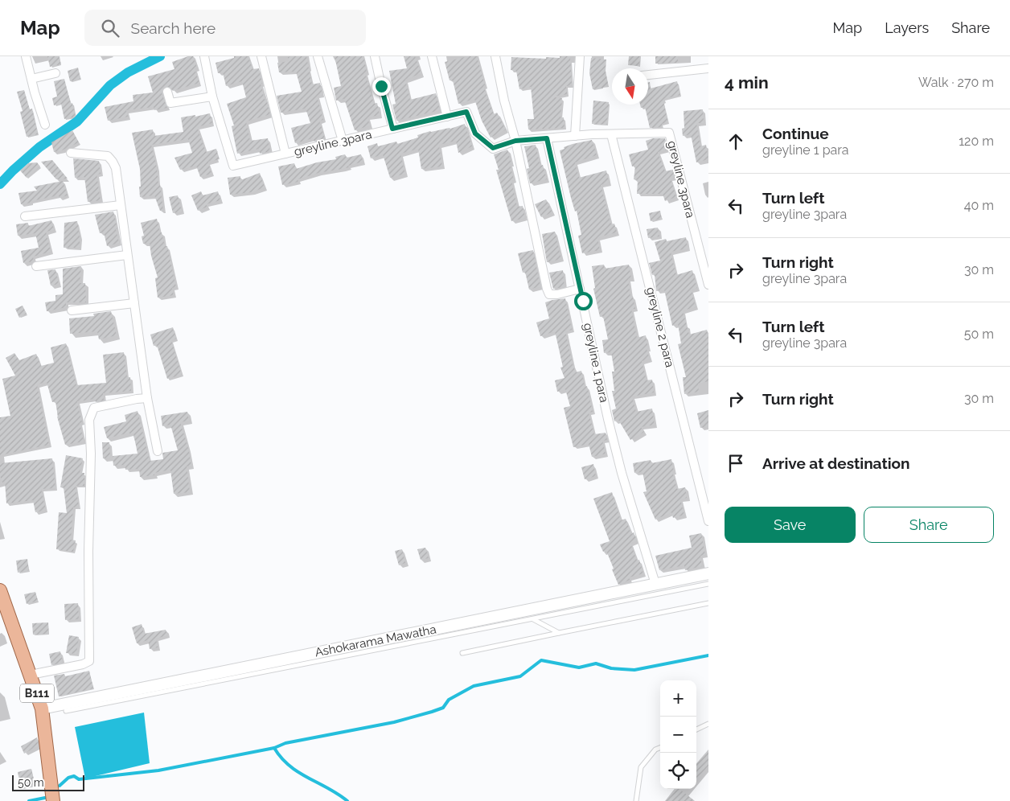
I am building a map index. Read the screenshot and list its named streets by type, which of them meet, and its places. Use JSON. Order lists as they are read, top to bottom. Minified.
{"streets":{"main road":["B111"],"street":["greyline 3para","greyline 2 para","greyline 1 para","Ashokarama Mawatha"]},"crossings":[["greyline 3para","greyline 2 para"],["greyline 3para","greyline 1 para"],["greyline 1 para","Ashokarama Mawatha"],["Ashokarama Mawatha","B111"]],"scale_bar":"50 m","north":"bottom","page":{"header":"Map","search":"Search here","nav":["Map","Layers","Share"],"heading":["4 min","Walk · 270 m"],"list":[["Continue","greyline 1 para","120 m"],["Turn left","greyline 3para","40 m"],["Turn right","greyline 3para","30 m"],["Turn left","greyline 3para","50 m"],["Turn right","30 m"],"Arrive at destination"],"buttons":["Save","Share"],"map_buttons":["+","−"],"scale":"50 m"}}
